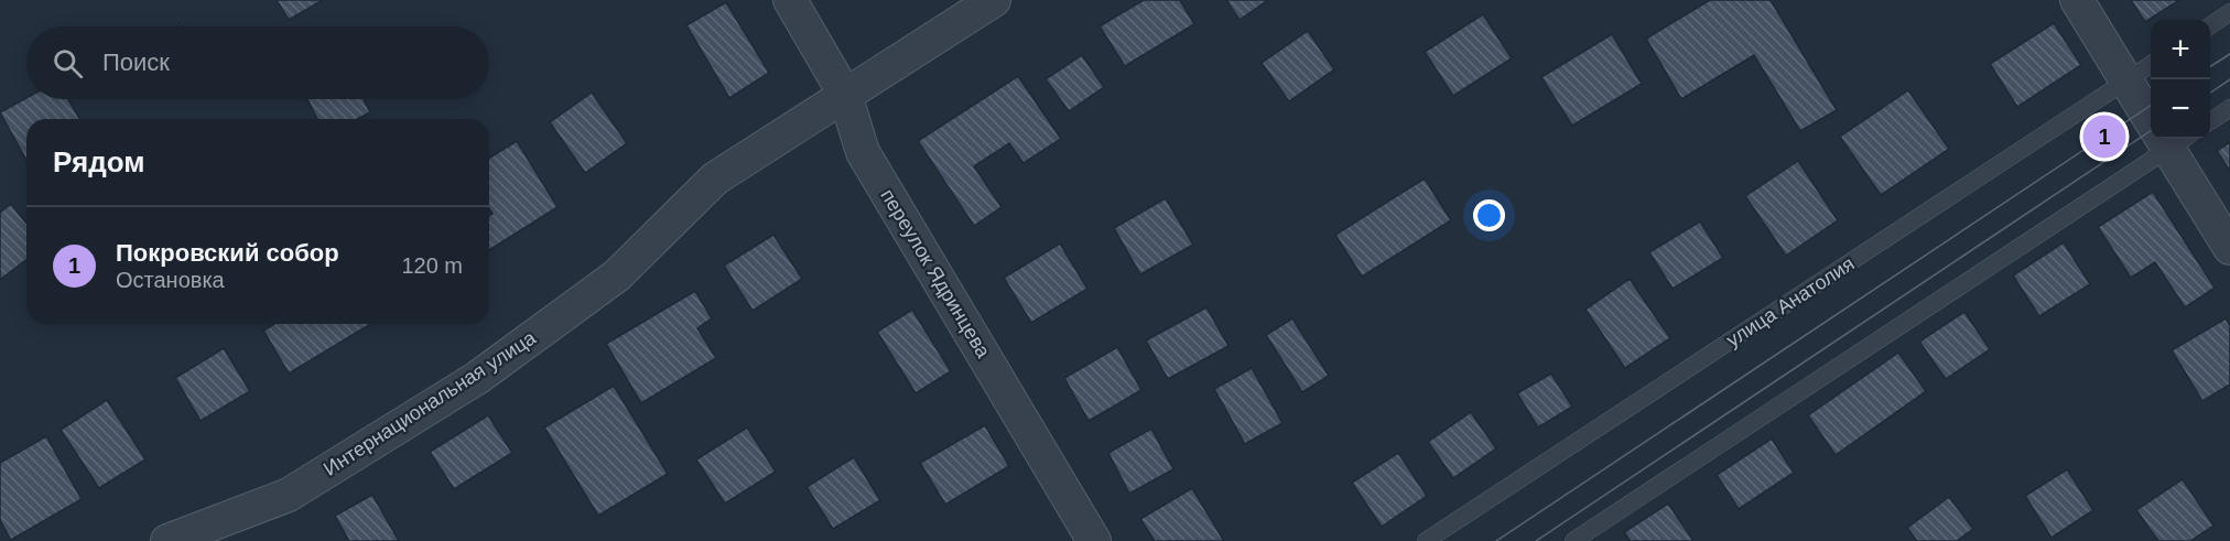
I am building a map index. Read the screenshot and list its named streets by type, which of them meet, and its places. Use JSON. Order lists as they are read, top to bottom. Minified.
{"streets":{"street":["переулок Ядринцева","Интернациональная улица"],"lane":["улица Анатолия"]},"crossings":[["переулок Ядринцева","Интернациональная улица"]],"page":{"map_buttons":["+","−"],"search":"Поиск","pins":"1","heading":"Рядом","list":[{"mark":"1","name":"Покровский собор","note":"Остановка","value":"120 m"}]}}
